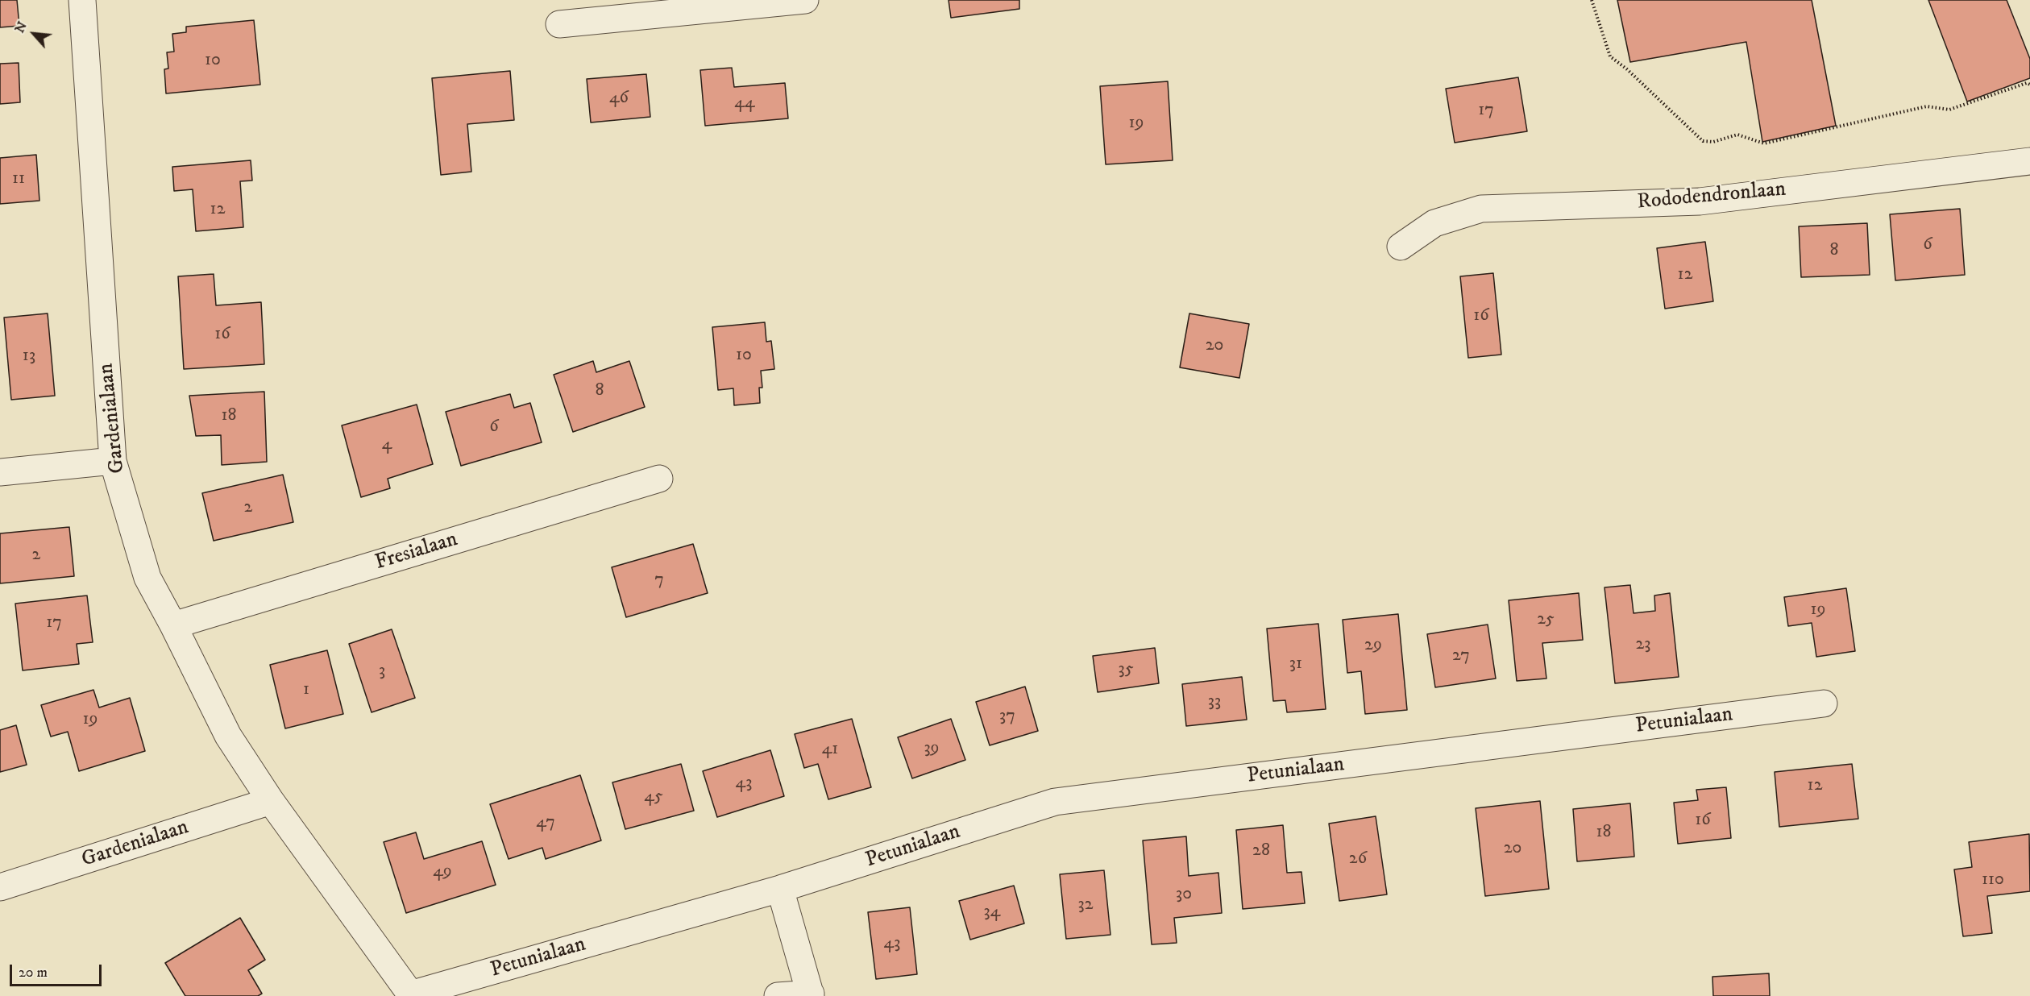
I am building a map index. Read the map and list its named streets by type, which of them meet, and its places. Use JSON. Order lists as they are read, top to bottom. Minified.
{"streets":{"street":["Rododendronlaan","Gardenialaan","Fresialaan","Petunialaan"]},"crossings":[["Gardenialaan","Fresialaan"],["Gardenialaan","Petunialaan"]],"house_numbers":["10","46","44","17","19","11","12","6","8","12","16","16","20","10","13","8","18","6","4","2","2","7","19","25","17","23","29","27","31","35","3","1","33","37","19","39","41","43","12","45","16","47","18","20","28","26","49","110","30","32","34","43"],"scale_bar":"20 m","north":"top left"}
